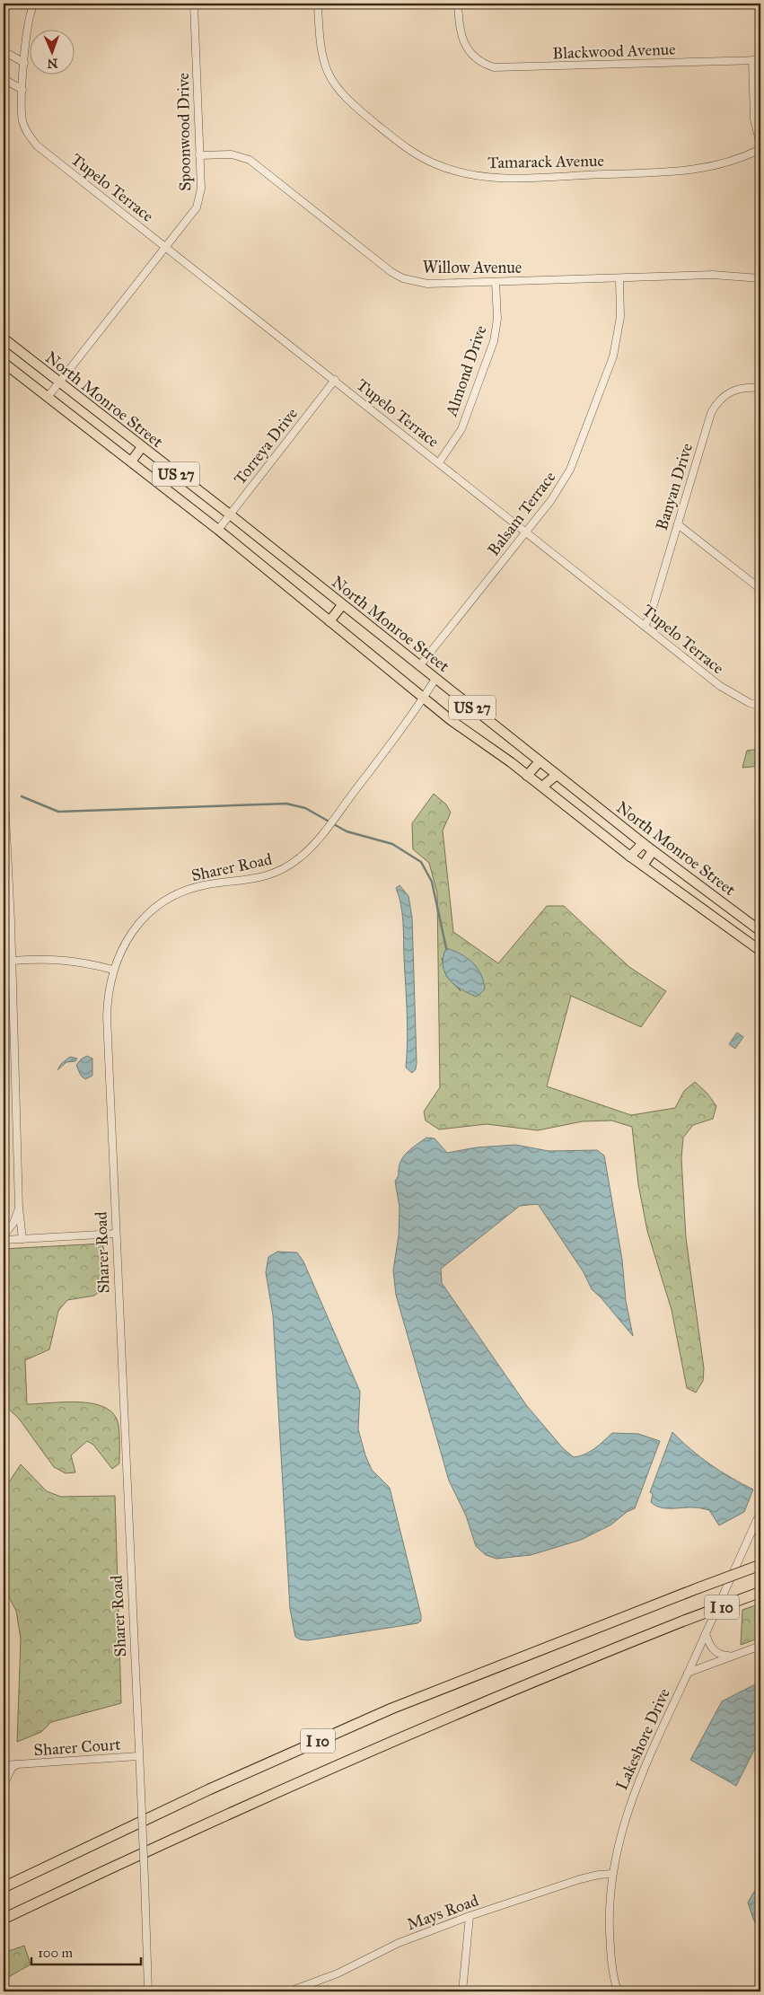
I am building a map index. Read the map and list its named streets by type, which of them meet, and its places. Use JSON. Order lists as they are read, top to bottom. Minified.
{"streets":{"highway":["I 10"],"main road":["North Monroe Street","US 27"],"street":["Blackwood Avenue","Spoonwood Drive","Tamarack Avenue","Tupelo Terrace","Willow Avenue","Almond Drive","Torreya Drive","Banyan Drive","Balsam Terrace","Sharer Road","Lakeshore Drive","Sharer Court","Mays Road"]},"crossings":[["Spoonwood Drive","Tupelo Terrace"],["Spoonwood Drive","Willow Avenue"],["Spoonwood Drive","North Monroe Street"],["Tupelo Terrace","Almond Drive"],["Tupelo Terrace","Torreya Drive"],["Tupelo Terrace","Banyan Drive"],["Tupelo Terrace","Balsam Terrace"],["Willow Avenue","Almond Drive"],["Willow Avenue","Balsam Terrace"],["North Monroe Street","Torreya Drive"],["North Monroe Street","Balsam Terrace"],["North Monroe Street","Sharer Road"],["Sharer Road","Sharer Court"],["Lakeshore Drive","Mays Road"]],"scale_bar":"100 m","north":"bottom"}
